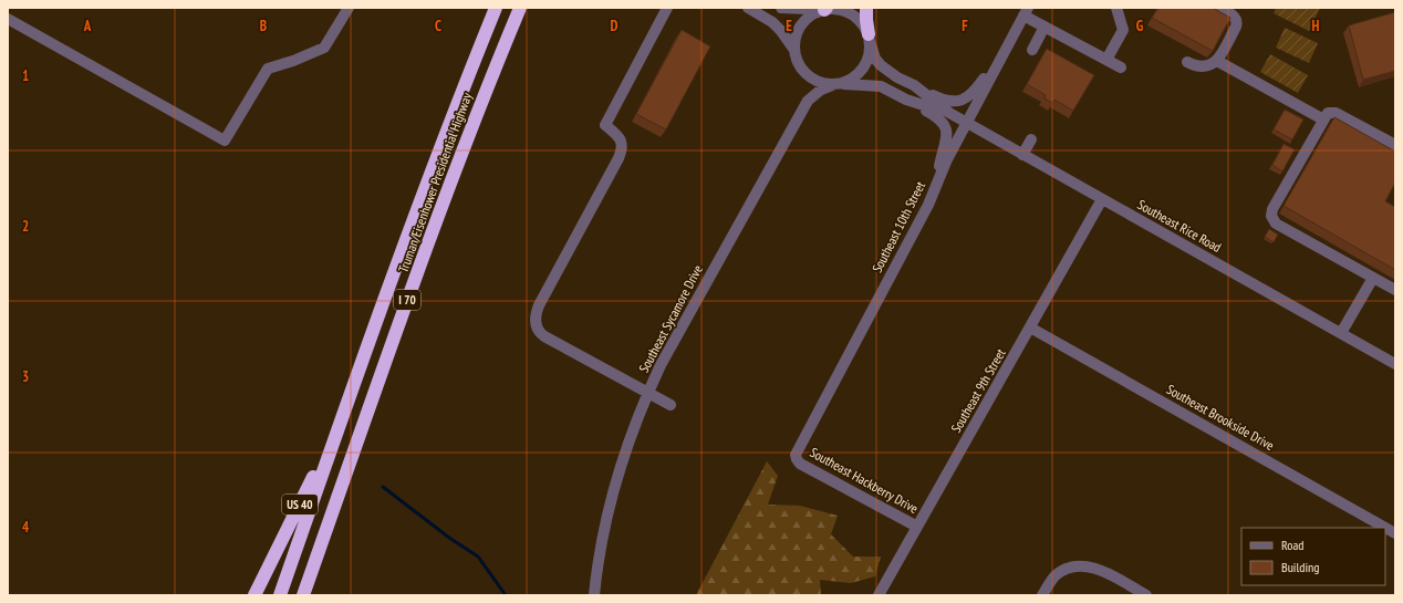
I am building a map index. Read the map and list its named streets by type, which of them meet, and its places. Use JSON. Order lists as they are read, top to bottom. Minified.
{"streets":{"highway":["Truman/Eisenhower Presidential Highway","I 70","US 40"],"street":["Southeast Rice Road","Southeast 10th Street","Southeast Sycamore Drive","Southeast 9th Street","Southeast Brookside Drive","Southeast Hackberry Drive"]},"crossings":[["Truman/Eisenhower Presidential Highway","US 40"],["Southeast Rice Road","Southeast 10th Street"],["Southeast Rice Road","Southeast Sycamore Drive"],["Southeast Rice Road","Southeast 9th Street"],["Southeast 10th Street","Southeast Hackberry Drive"],["Southeast 9th Street","Southeast Brookside Drive"],["Southeast 9th Street","Southeast Hackberry Drive"]],"legend":["Road","Building"],"grid":{"columns":["A","B","C","D","E","F","G","H"],"rows":["1","2","3","4"]}}
